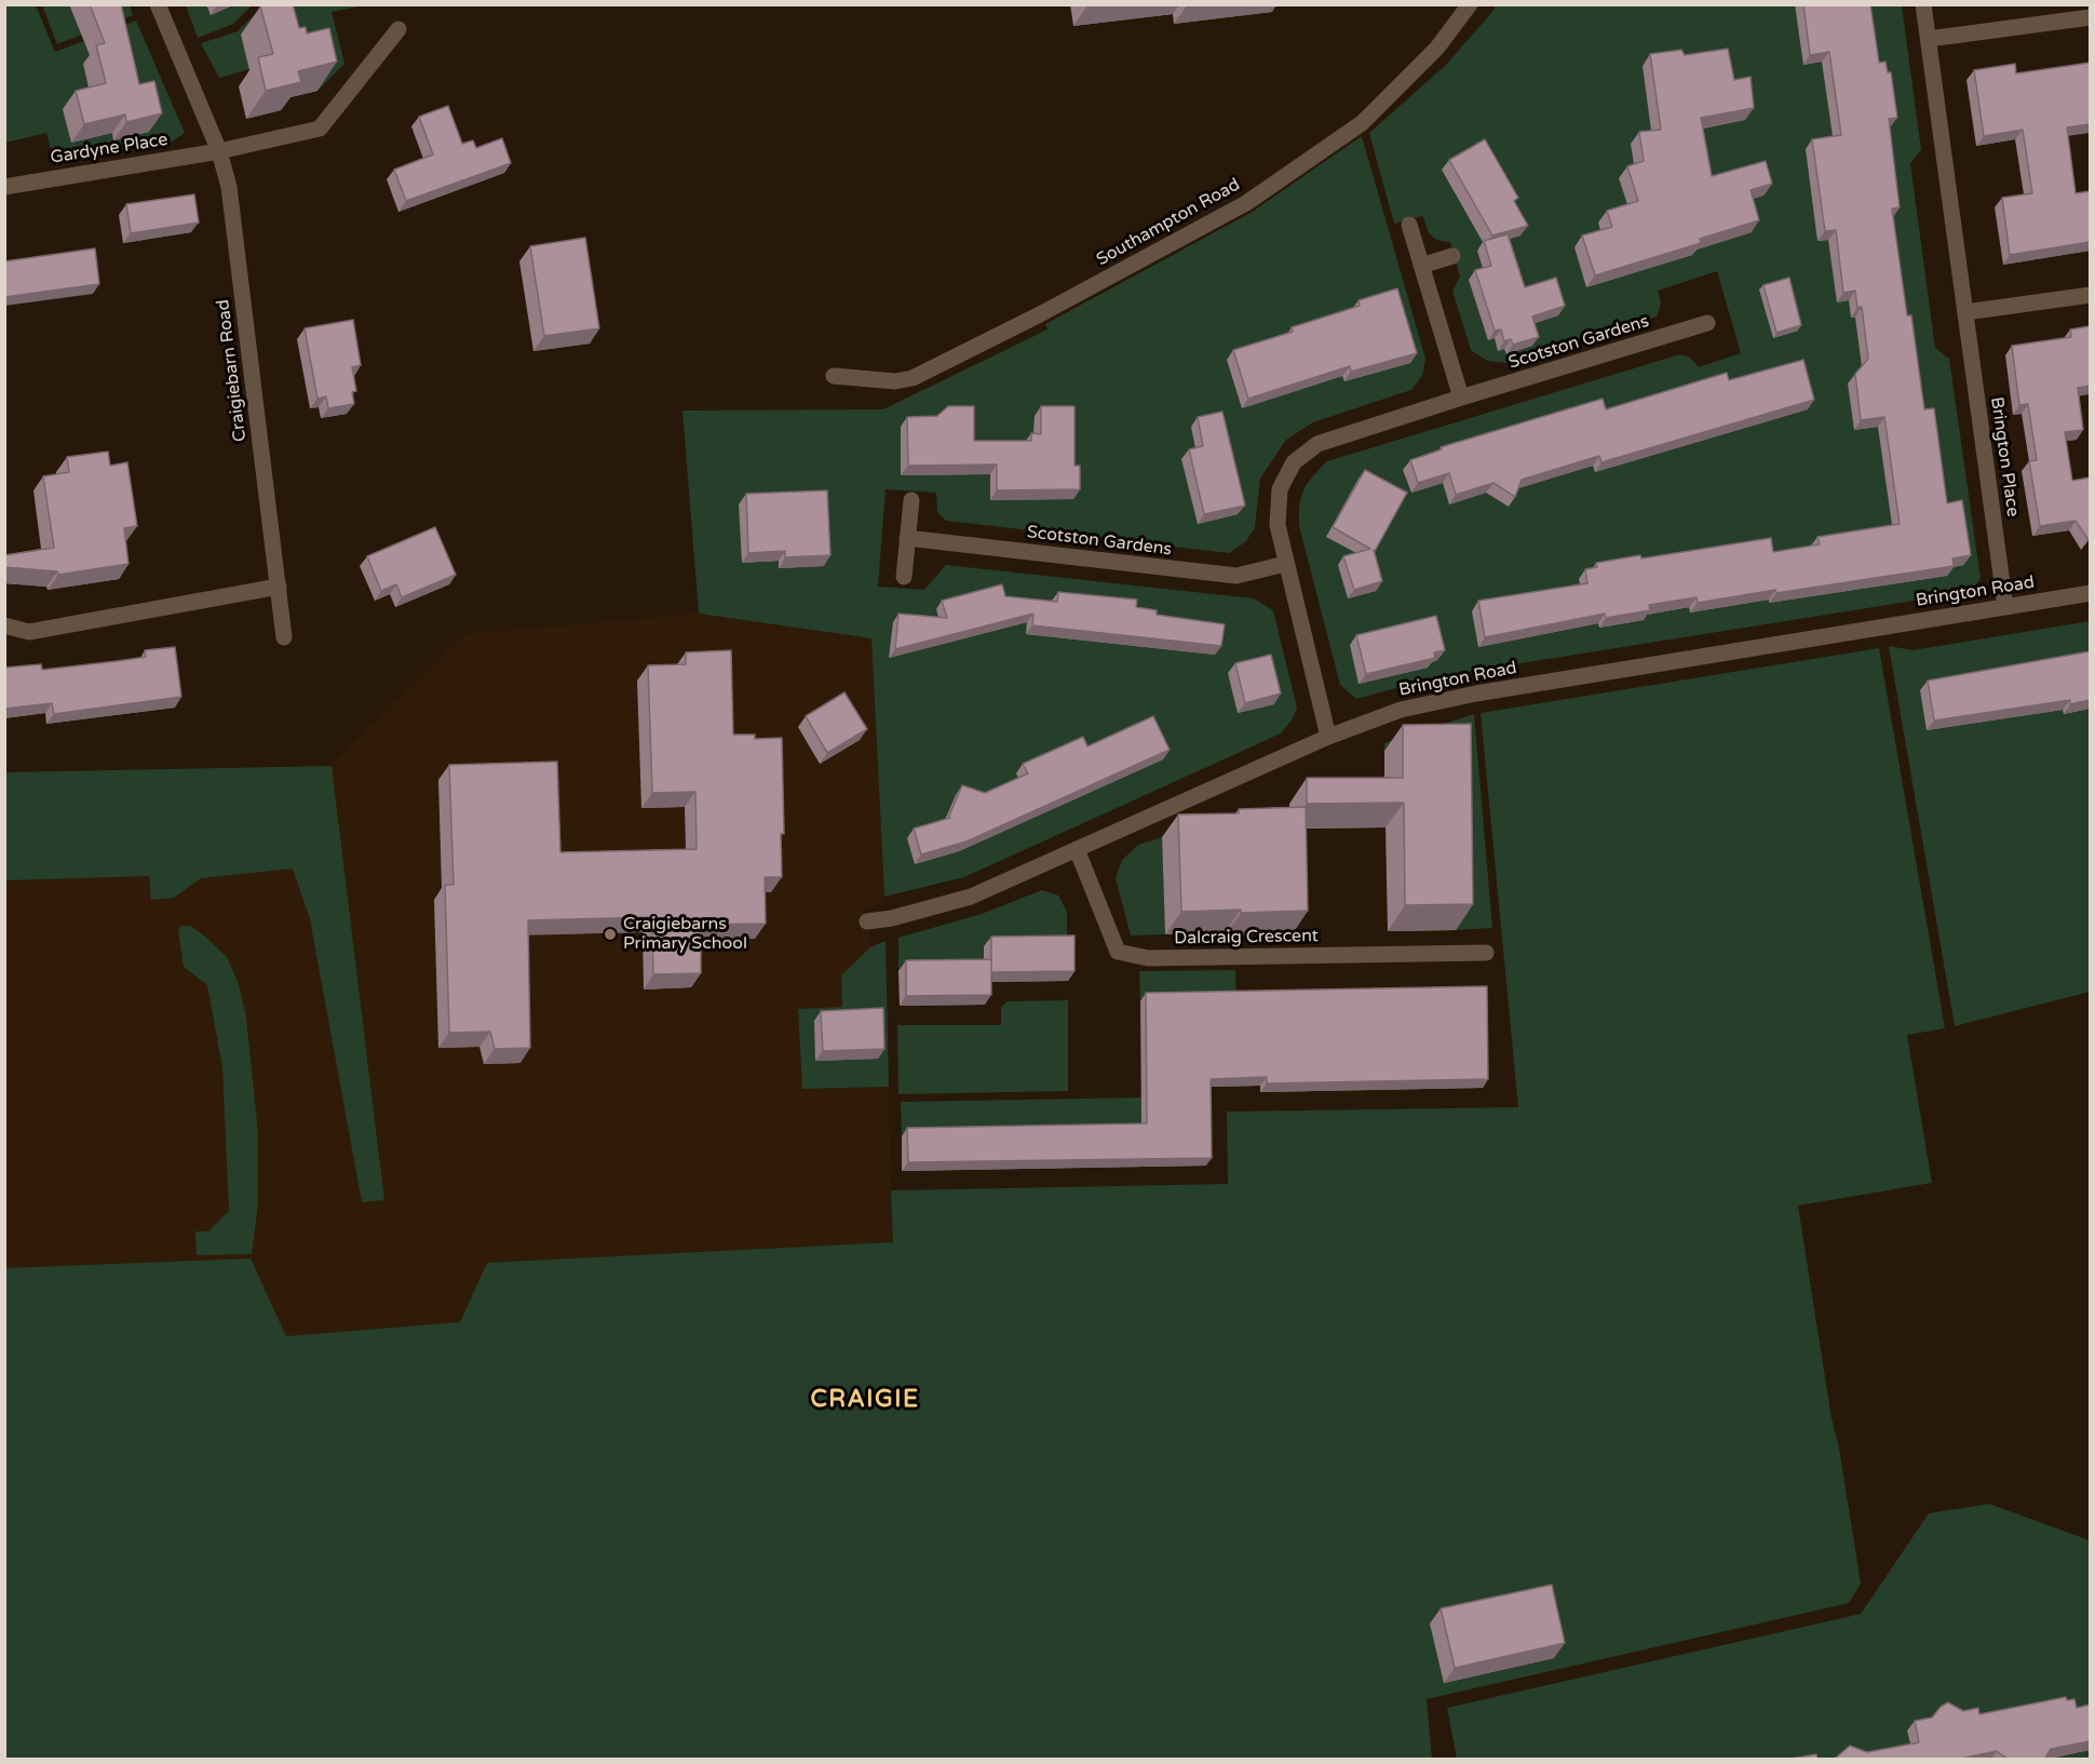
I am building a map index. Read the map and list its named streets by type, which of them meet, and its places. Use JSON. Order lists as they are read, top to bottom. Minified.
{"streets":{"street":["Gardyne Place","Southampton Road","Scotston Gardens","Craigiebarn Road","Brington Place","Brington Road","Dalcraig Crescent"]},"crossings":[["Gardyne Place","Craigiebarn Road"],["Scotston Gardens","Brington Road"],["Brington Place","Brington Road"],["Brington Road","Dalcraig Crescent"]],"districts":["CRAIGIE"],"places":["Craigiebarns Primary School"]}
